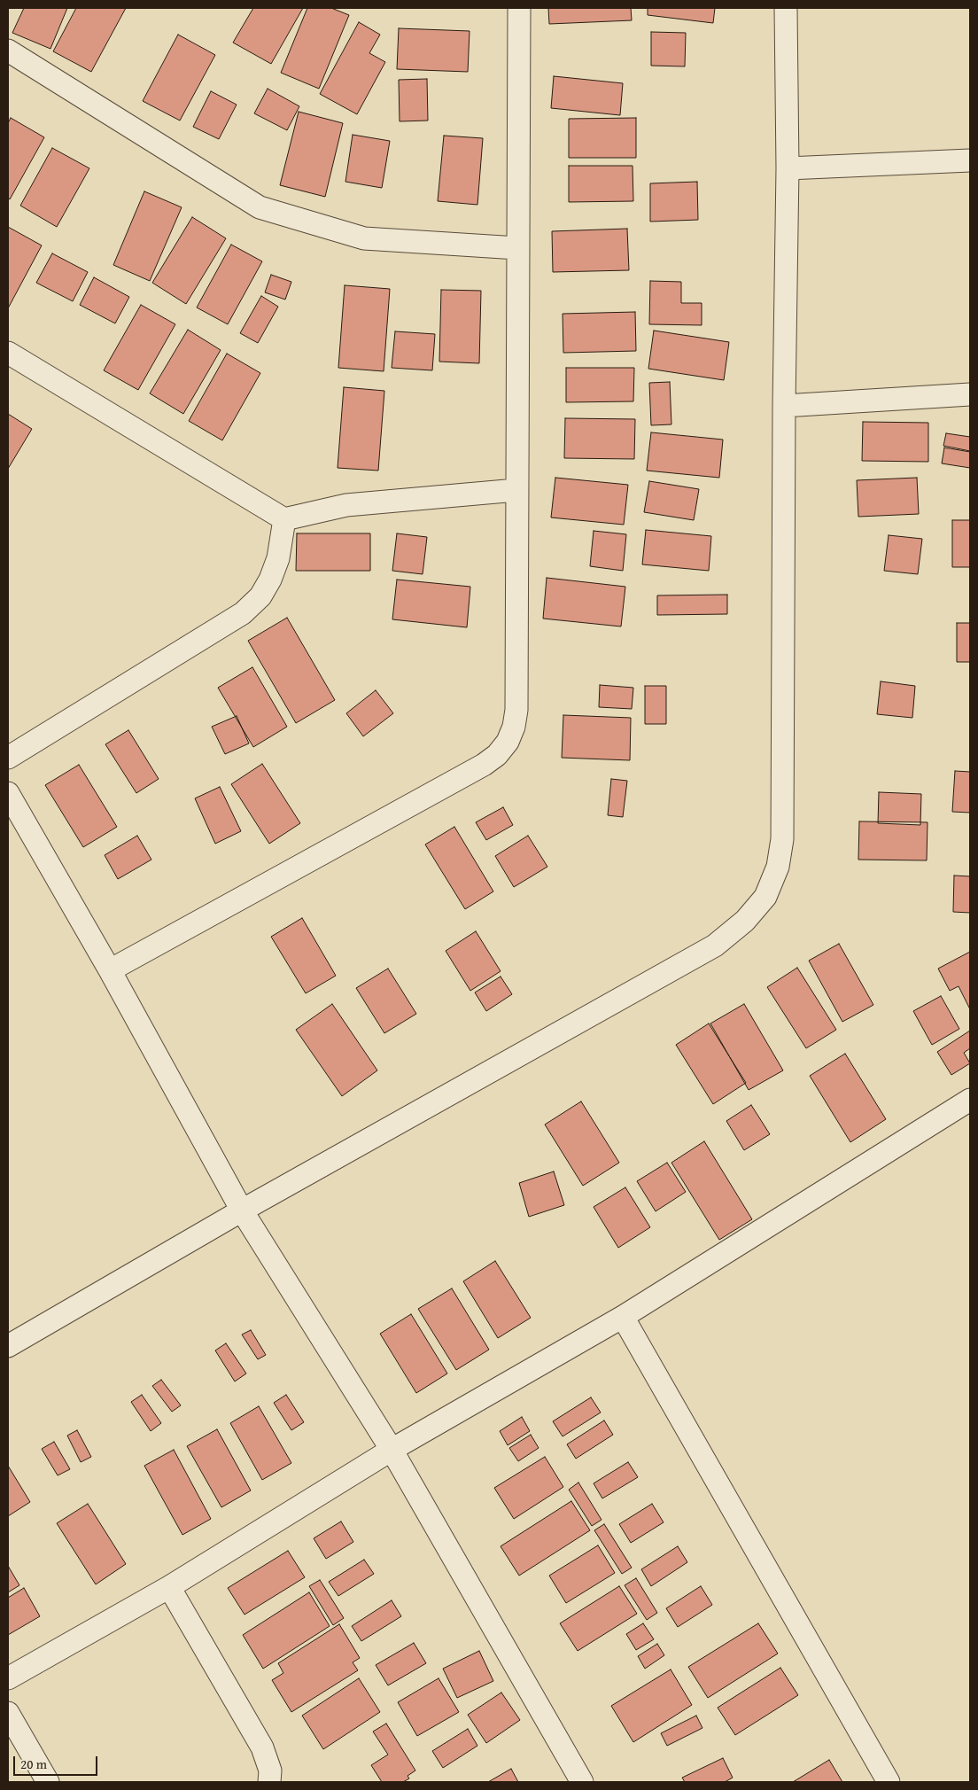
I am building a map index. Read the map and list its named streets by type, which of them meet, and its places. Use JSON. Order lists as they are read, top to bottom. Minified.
{"scale_bar":"20 m"}
